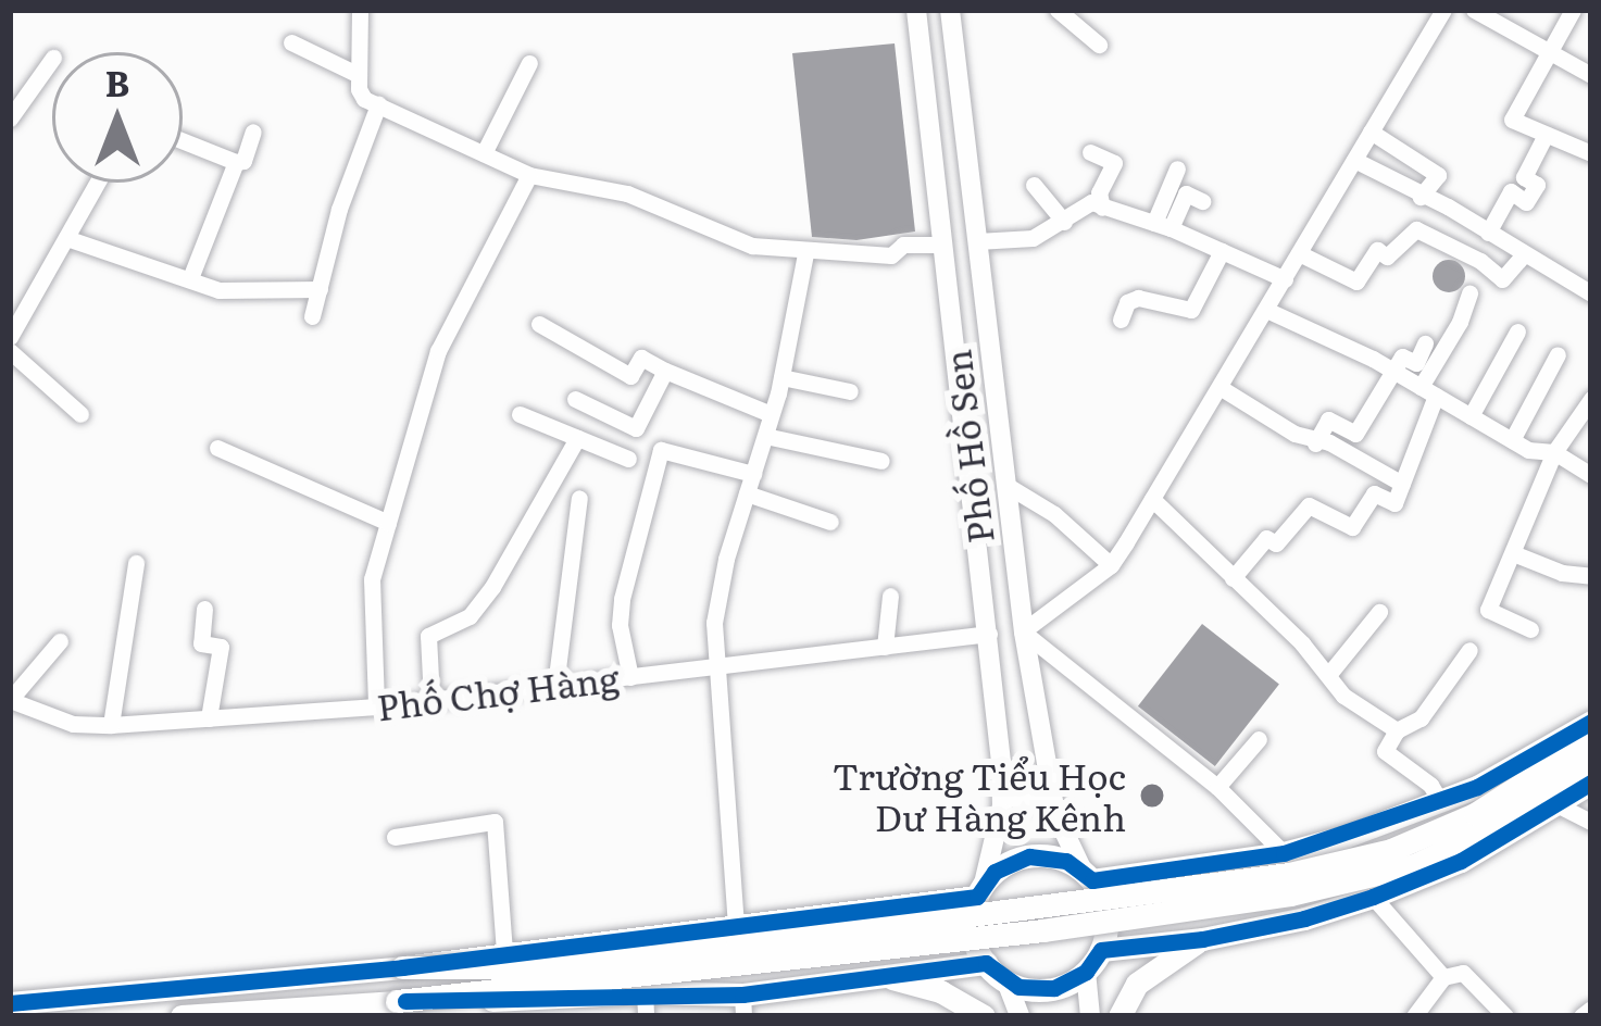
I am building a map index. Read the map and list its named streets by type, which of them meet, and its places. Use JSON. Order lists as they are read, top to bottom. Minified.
{"streets":{"main road":["Phố Hồ Sen"],"street":["Phố Chợ Hàng"]},"crossings":[["Phố Hồ Sen","Phố Chợ Hàng"]],"places":["Trường Tiểu Học Dư Hàng Kênh"],"north":"top"}
